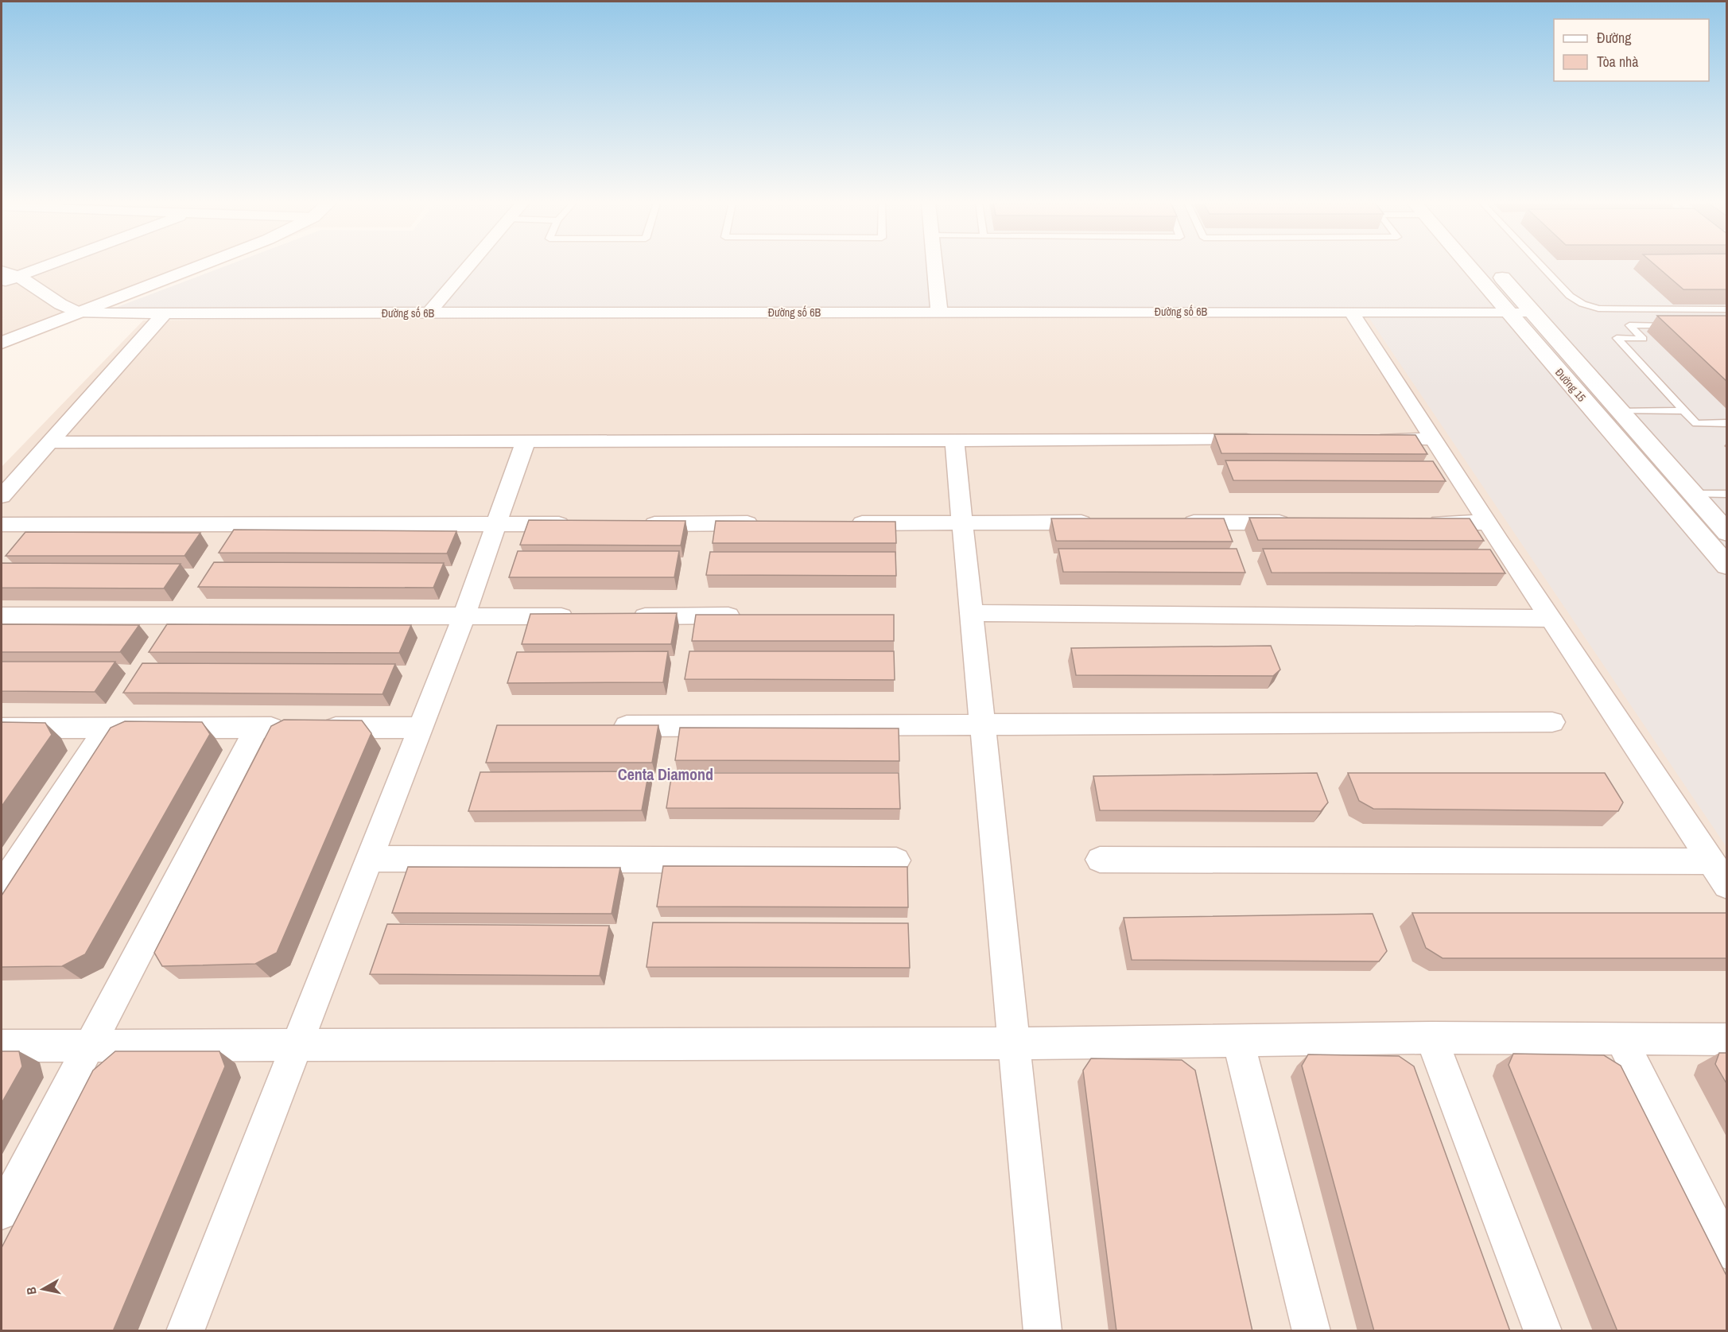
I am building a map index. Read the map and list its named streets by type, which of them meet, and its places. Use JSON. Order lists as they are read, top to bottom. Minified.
{"streets":{"street":["Đường số 6B","Đường 15"]},"crossings":[["Đường số 6B","Đường 15"]],"districts":["Centa Diamond"],"legend":["Đường","Tòa nhà"],"north":"left"}
